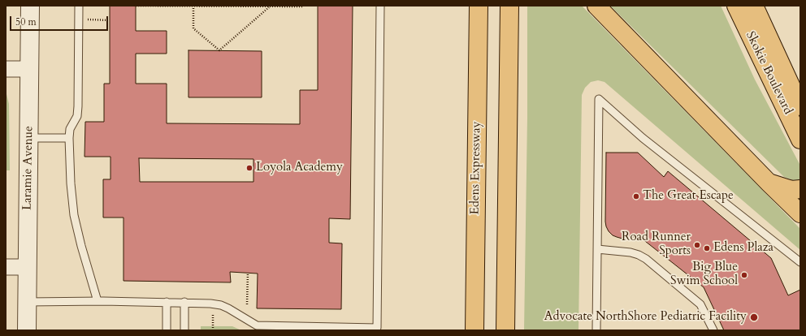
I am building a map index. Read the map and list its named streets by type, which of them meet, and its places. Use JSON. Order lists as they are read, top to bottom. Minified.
{"streets":{"main road":["Skokie Boulevard","Edens Expressway"],"street":["Laramie Avenue"]},"places":["Loyola Academy","The Great Escape","Road Runner Sports","Edens Plaza","Big Blue Swim School","Advocate NorthShore Pediatric Facility"],"scale_bar":"50 m"}
